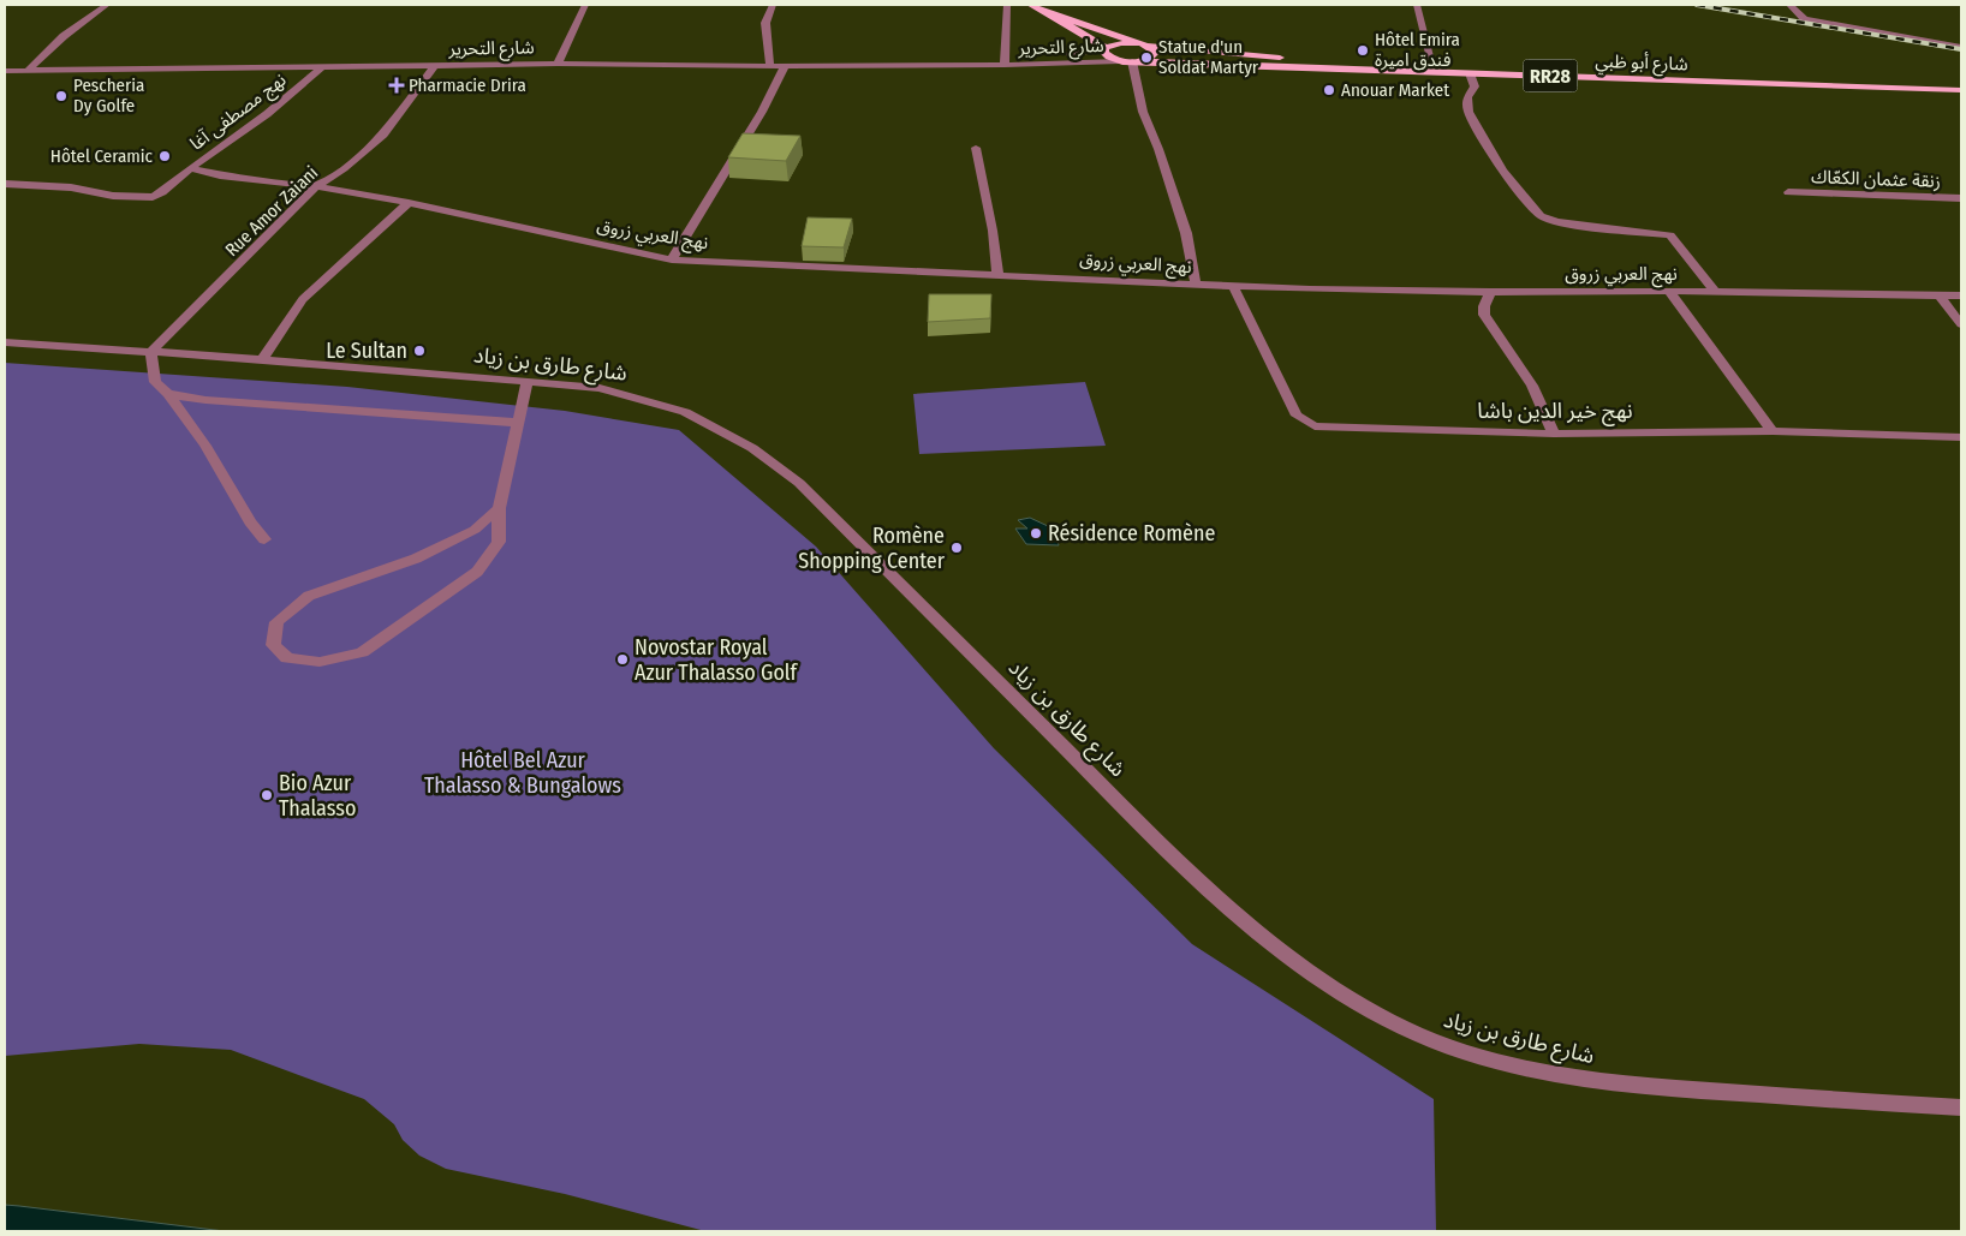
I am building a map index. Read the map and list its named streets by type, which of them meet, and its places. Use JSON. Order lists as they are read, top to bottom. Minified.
{"streets":{"main road":["شارع أبو ظبي","RR28"],"street":["شارع التحرير","نهج مصطفى آغا","زنقة عثمان الكعّاك","Rue Amor Zaiani","نهج العربي زروق","شارع طارق بن زياد","نهج خير الدين باشا"]},"crossings":[["شارع التحرير","RR28"],["شارع التحرير","نهج مصطفى آغا"],["شارع التحرير","Rue Amor Zaiani"],["شارع أبو ظبي","RR28"],["نهج مصطفى آغا","Rue Amor Zaiani"],["نهج مصطفى آغا","نهج العربي زروق"],["Rue Amor Zaiani","نهج العربي زروق"],["Rue Amor Zaiani","شارع طارق بن زياد"],["نهج العربي زروق","نهج خير الدين باشا"]],"parks":["Hôtel Bel Azur Thalasso & Bungalows"],"places":{"other":["Hôtel Emira فندق اميرة","Statue d'un Soldat Martyr","Anouar Market","Pescheria Dy Golfe","Hôtel Ceramic","Le Sultan","Résidence Romène","Romène Shopping Center","Novostar Royal Azur Thalasso Golf","Bio Azur Thalasso"],"health":["Pharmacie Drira"]}}
